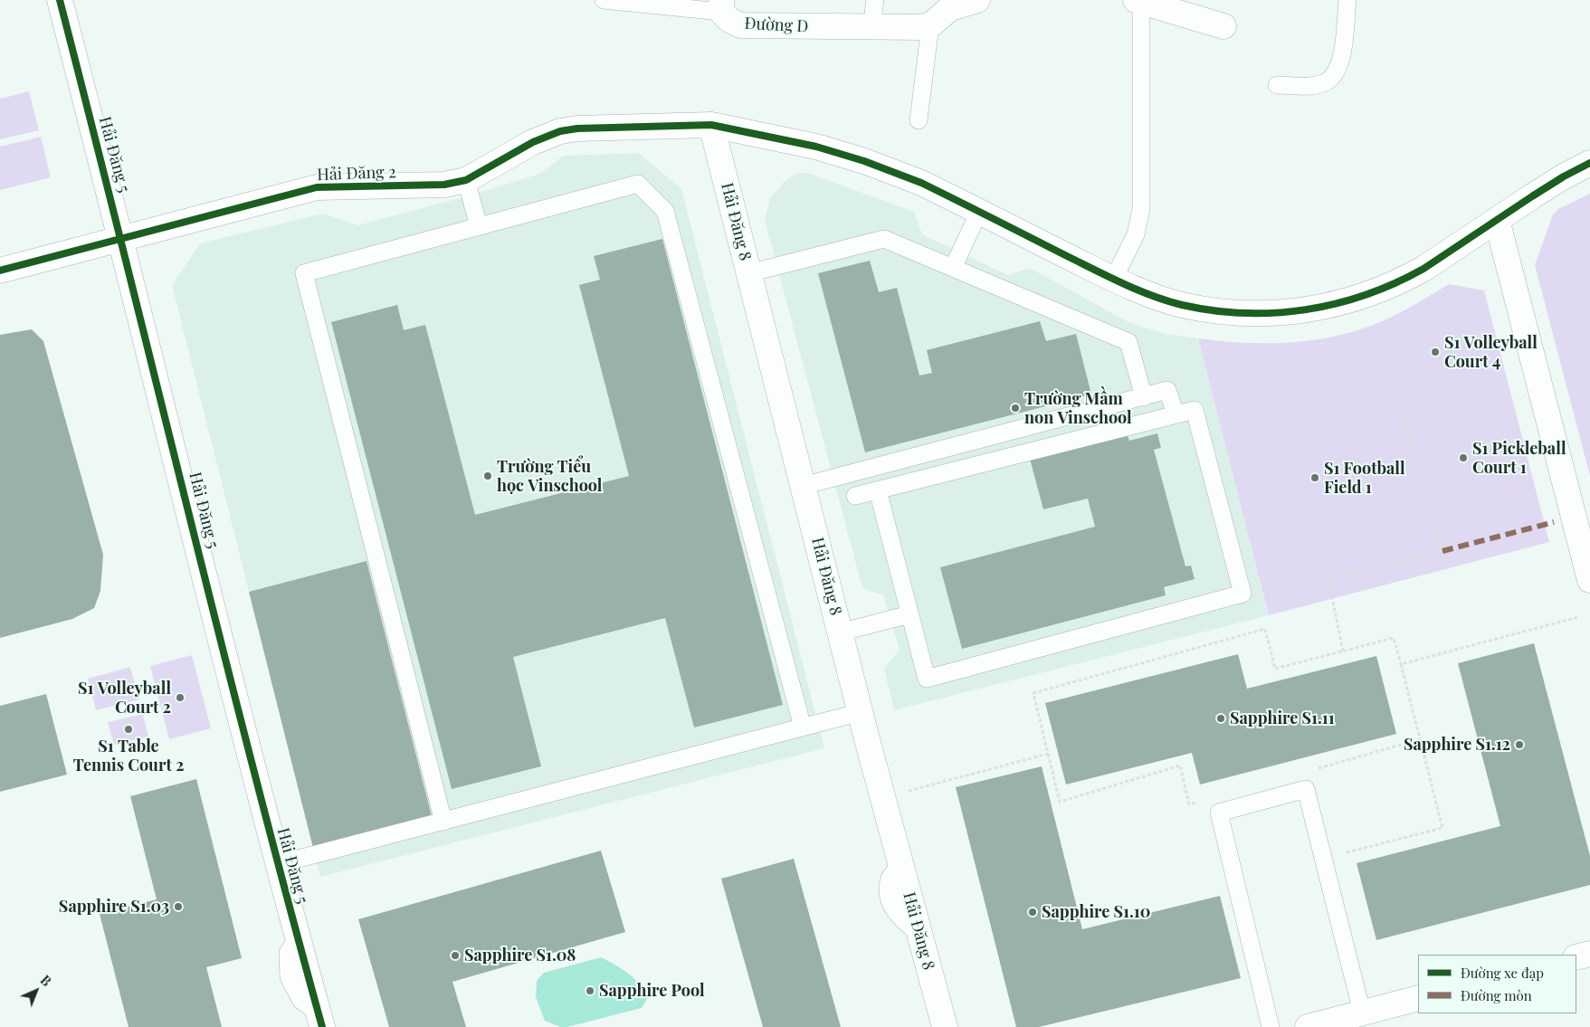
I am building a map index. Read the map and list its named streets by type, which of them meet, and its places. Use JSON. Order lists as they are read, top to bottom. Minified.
{"streets":{"street":["Đường D","Hải Đăng 5","Hải Đăng 2","Hải Đăng 8"]},"crossings":[["Hải Đăng 5","Hải Đăng 2"],["Hải Đăng 2","Hải Đăng 8"]],"places":["S1 Volleyball Court 4","Trường Mầm non Vinschool","S1 Pickleball Court 1","Trường Tiểu học Vinschool","S1 Football Field 1","S1 Volleyball Court 2","Sapphire S1.11","S1 Table Tennis Court 2","Sapphire S1.12","Sapphire S1.03","Sapphire S1.10","Sapphire S1.08","Sapphire Pool"],"legend":["Đường xe đạp","Đường mòn"],"north":"top right"}
